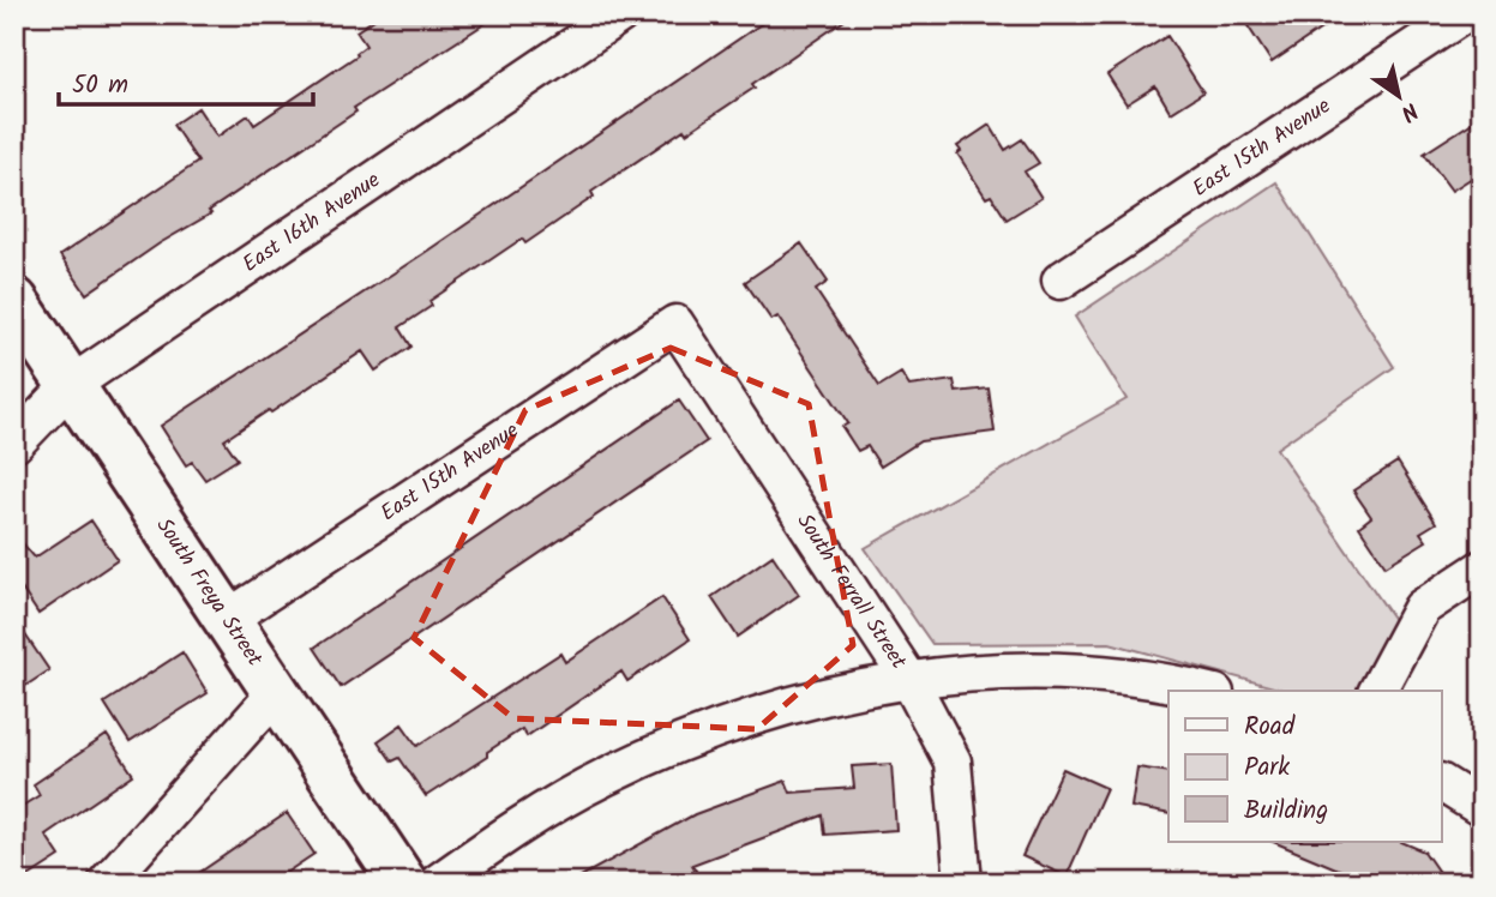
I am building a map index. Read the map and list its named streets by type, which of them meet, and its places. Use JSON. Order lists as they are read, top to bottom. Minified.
{"streets":{"main road":["South Freya Street"],"street":["East 15th Avenue","East 16th Avenue","South Ferrall Street"]},"crossings":[["East 15th Avenue","South Ferrall Street"],["East 15th Avenue","South Freya Street"],["East 16th Avenue","South Freya Street"]],"legend":["Road","Park","Building"],"scale_bar":"50 m","north":"bottom right"}
